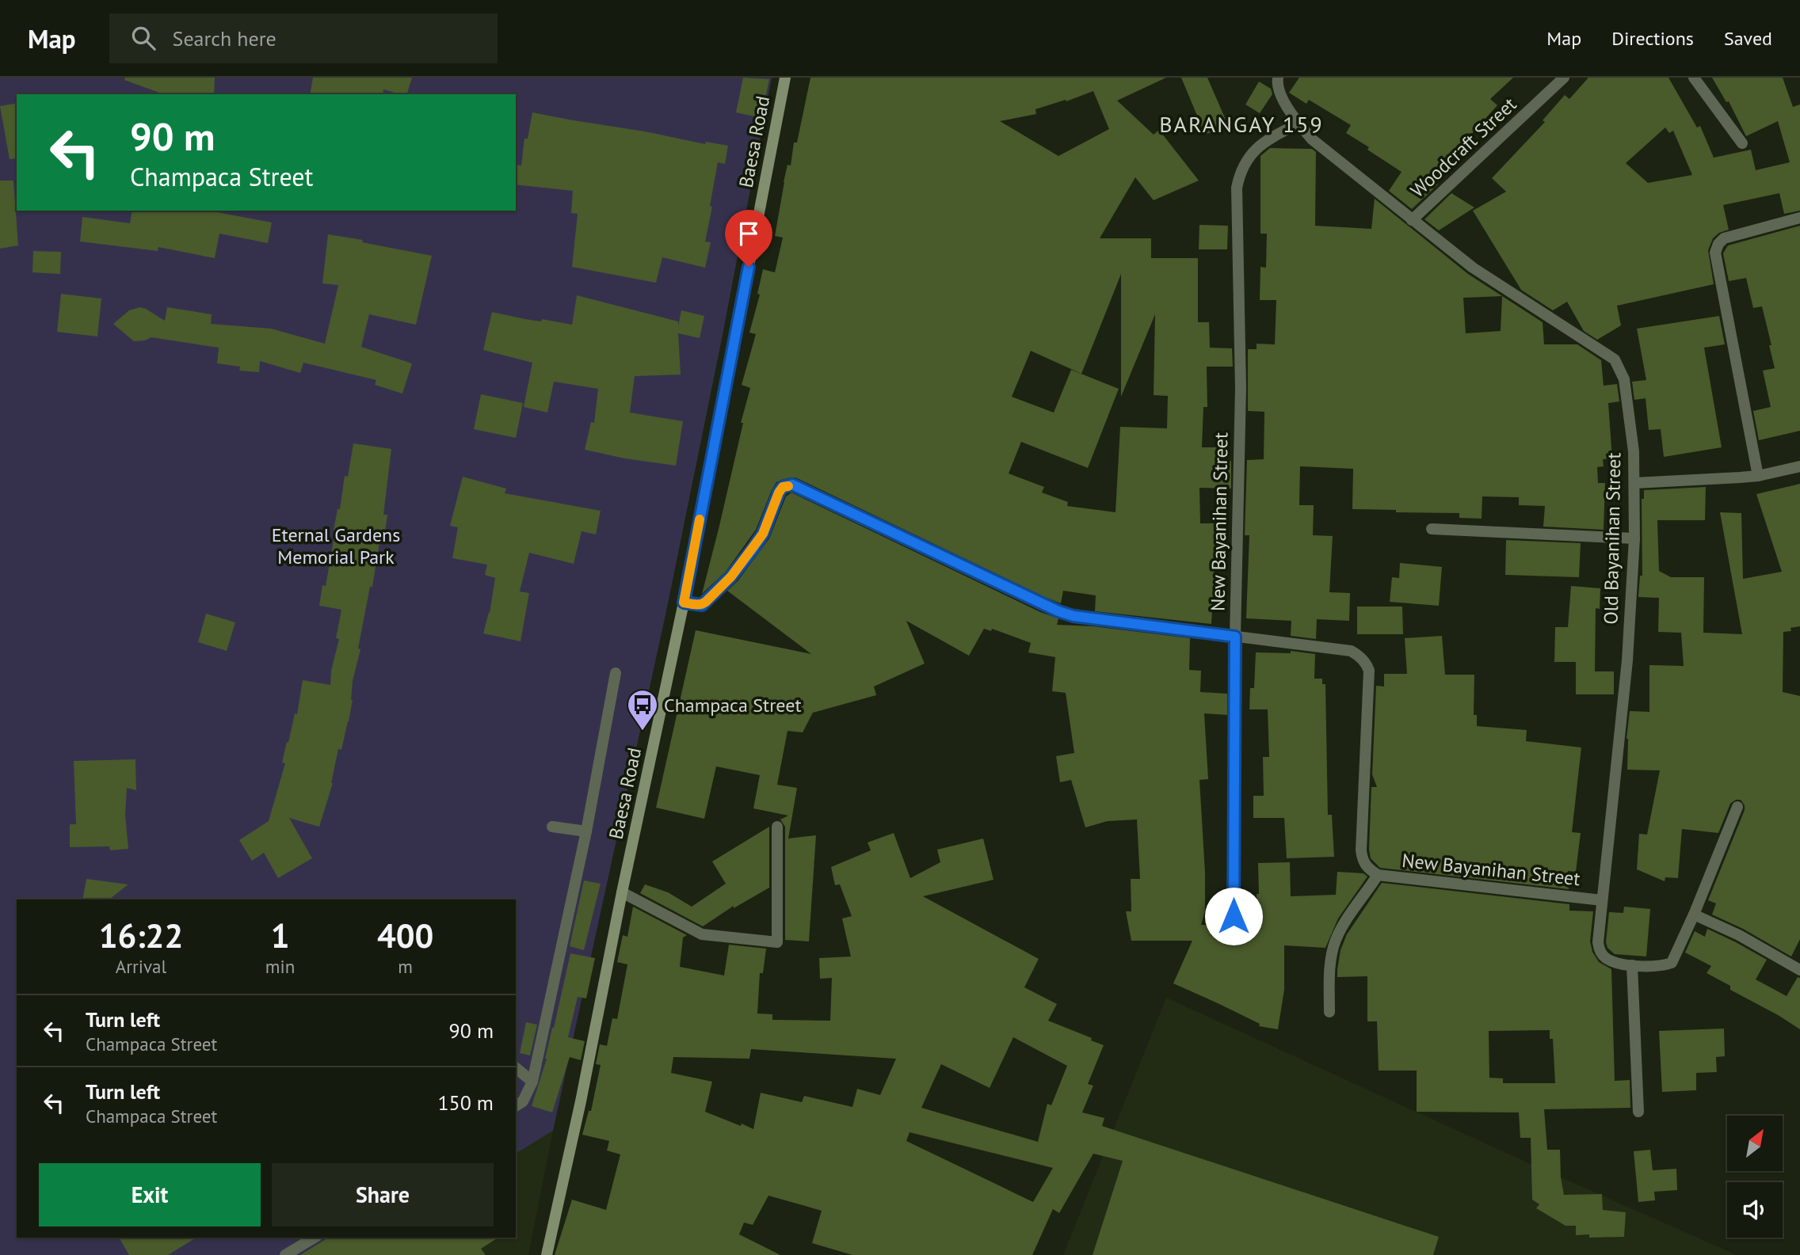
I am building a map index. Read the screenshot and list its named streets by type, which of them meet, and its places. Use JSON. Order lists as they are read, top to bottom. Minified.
{"streets":{"main road":["Baesa Road"],"street":["Woodcraft Street","New Bayanihan Street","Old Bayanihan Street"]},"crossings":[["Woodcraft Street","Old Bayanihan Street"],["New Bayanihan Street","Old Bayanihan Street"]],"districts":["BARANGAY 159"],"parks":["Eternal Gardens Memorial Park"],"places":{"bus stop":["Champaca Street"]},"north":"top right","page":{"header":"Map","search":"Search here","nav":["Map","Directions","Saved"],"turn":["90 m","Champaca Street"],"eta":["16:22","Arrival","1","min","400","m"],"list":[{"name":"Turn left","note":"Champaca Street","value":"90 m"},{"name":"Turn left","note":"Champaca Street","value":"150 m"}],"buttons":["Exit","Share"]}}
